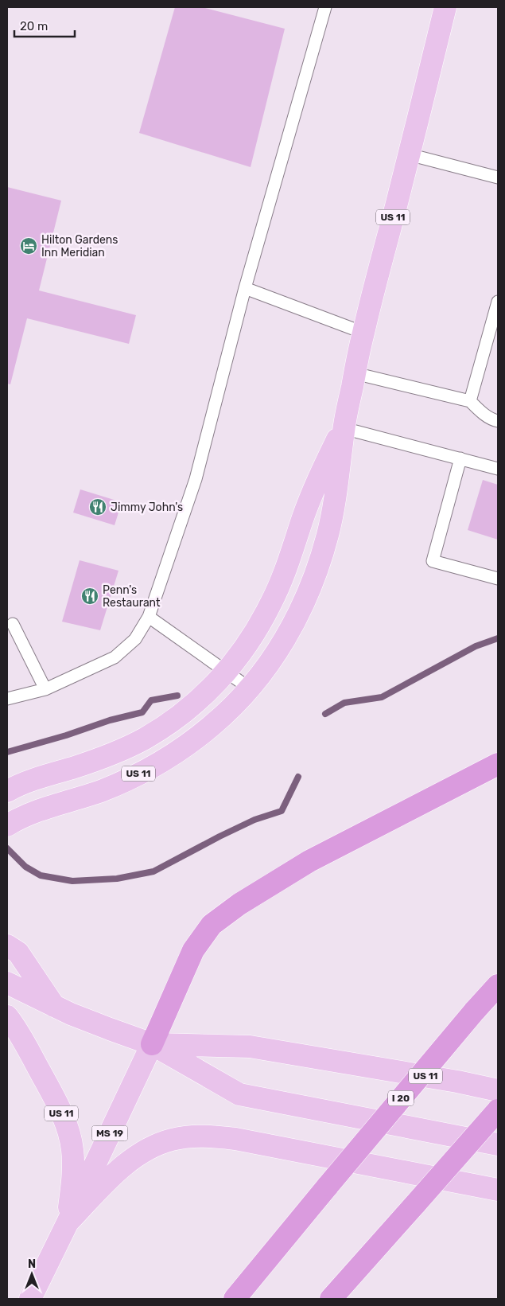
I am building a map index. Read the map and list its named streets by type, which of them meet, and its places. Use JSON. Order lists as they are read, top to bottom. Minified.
{"streets":{"highway":["I 20"],"main road":["US 11","MS 19"]},"crossings":[["US 11","MS 19"]],"places":{"hotel":["Hilton Gardens Inn Meridian"],"restaurant":["Jimmy John's","Penn's Restaurant"]},"scale_bar":"20 m","north":"top"}
